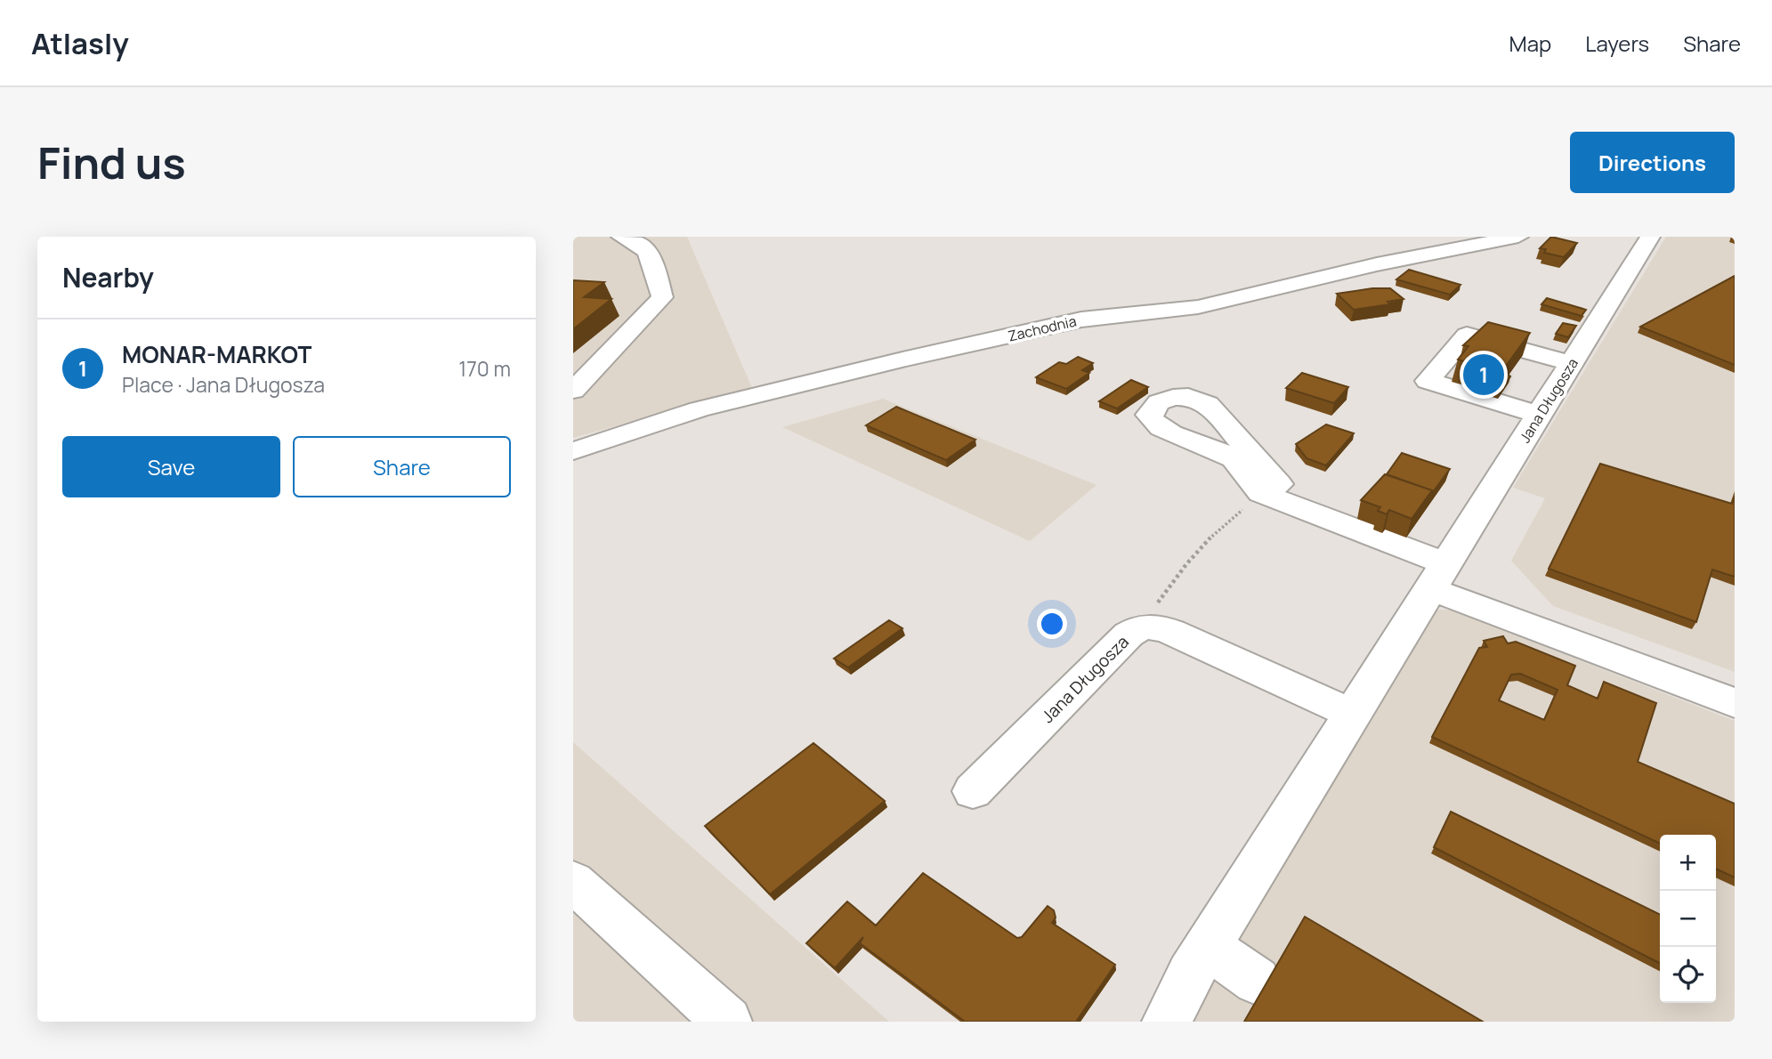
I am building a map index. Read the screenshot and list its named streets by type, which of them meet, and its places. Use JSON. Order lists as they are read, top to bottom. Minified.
{"streets":{"street":["Zachodnia","Jana Długosza"]},"page":{"header":"Atlasly","nav":["Map","Layers","Share"],"buttons":["Directions",["Save","Share"]],"title":"Find us","heading":"Nearby","list":[{"mark":"1","name":"MONAR-MARKOT","note":"Place · Jana Długosza","value":"170 m"}],"pins":"1","map_buttons":["+","−"]}}
